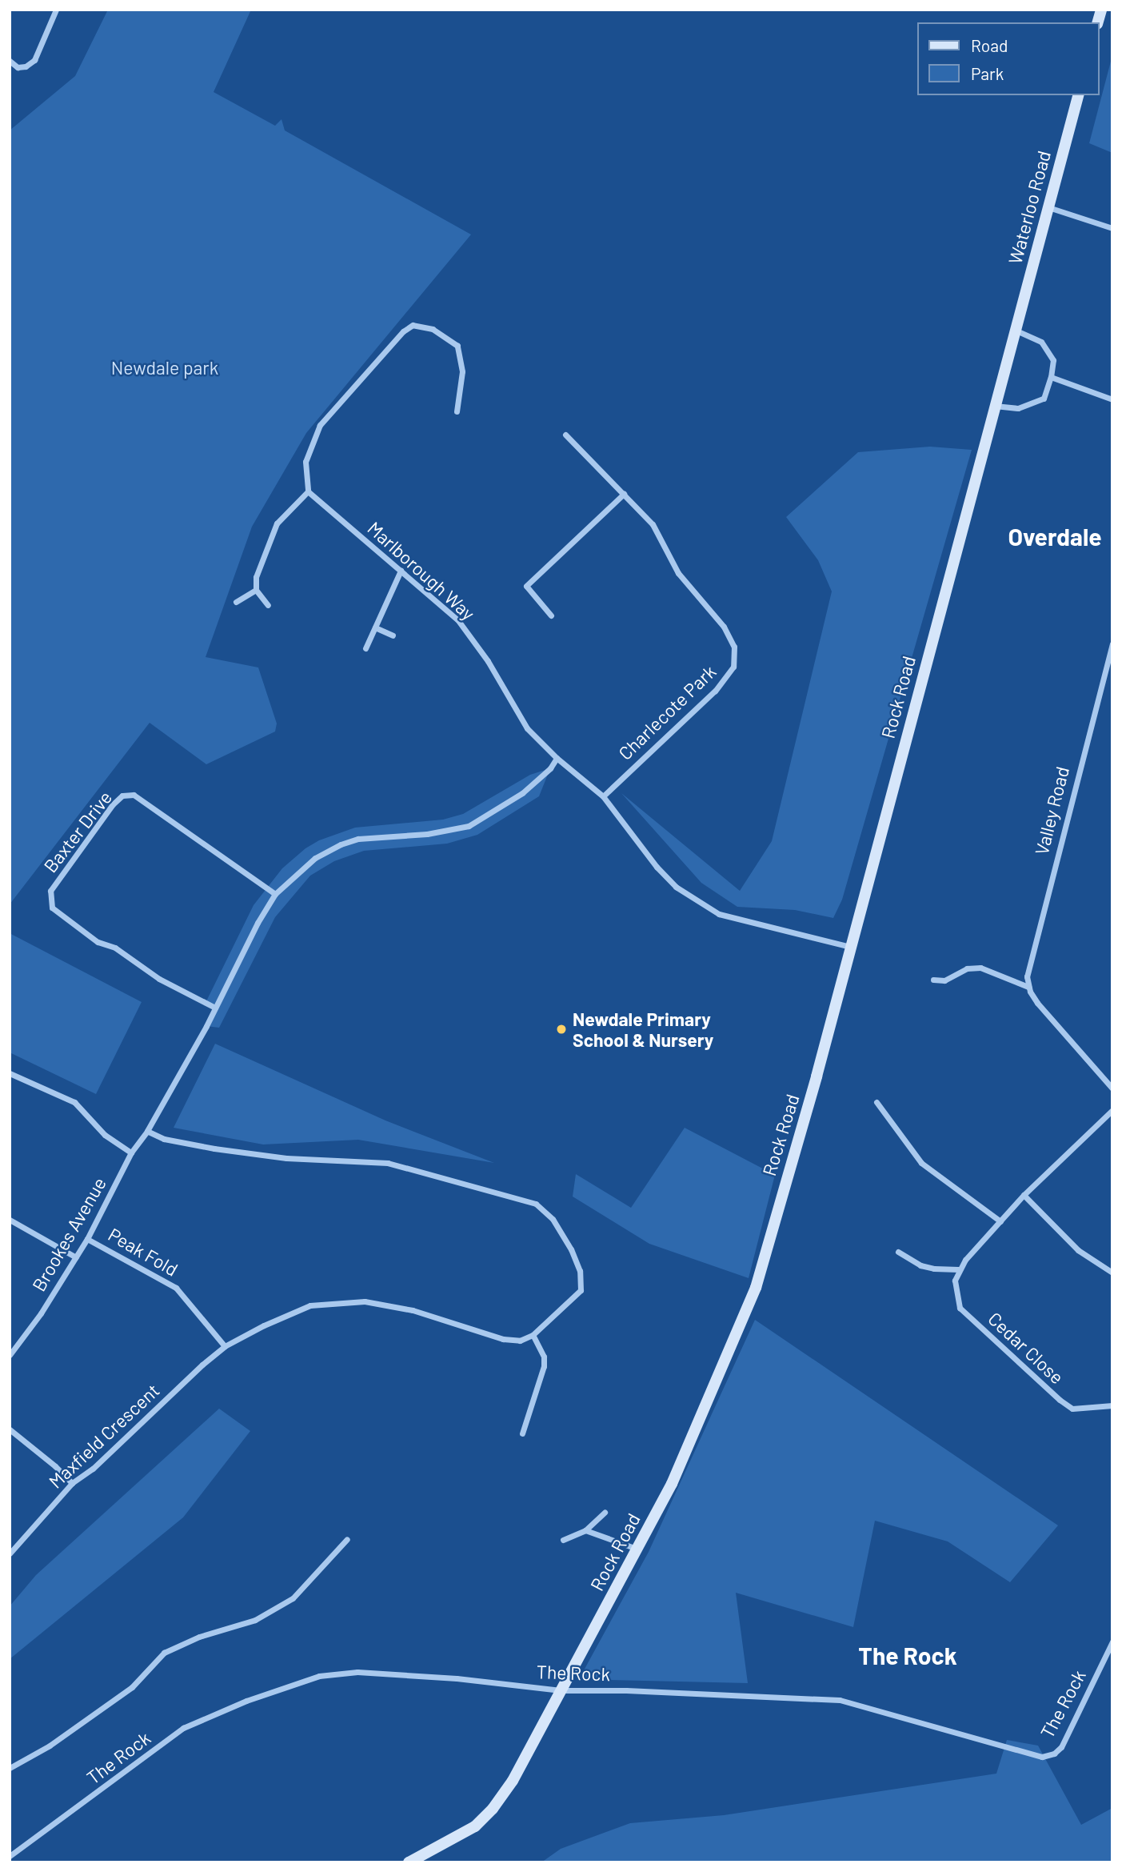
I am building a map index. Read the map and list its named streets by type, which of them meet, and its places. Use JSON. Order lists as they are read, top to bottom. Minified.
{"streets":{"street":["Waterloo Road","Marlborough Way","Rock Road","Charlecote Park","Valley Road","Baxter Drive","Brookes Avenue","Peak Fold","Cedar Close","Maxfield Crescent","The Rock"]},"crossings":[["Waterloo Road","Rock Road"],["Marlborough Way","Rock Road"],["Marlborough Way","Charlecote Park"],["Marlborough Way","Brookes Avenue"],["Rock Road","The Rock"],["Baxter Drive","Brookes Avenue"],["Brookes Avenue","Peak Fold"],["Peak Fold","Maxfield Crescent"]],"districts":["Overdale","The Rock"],"parks":["Newdale park"],"places":["Newdale Primary School & Nursery"],"legend":["Road","Park"]}
